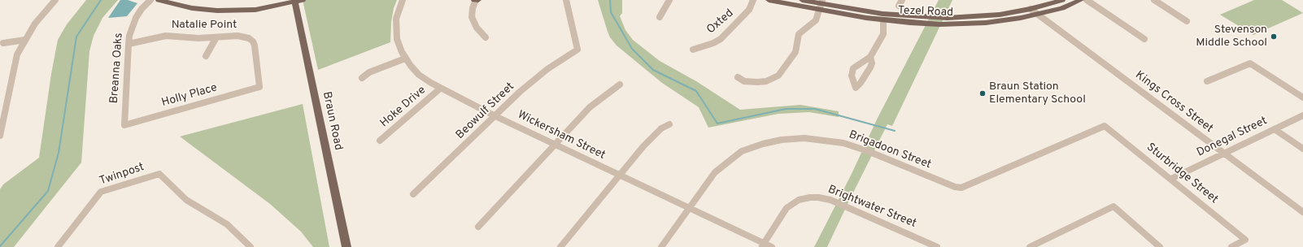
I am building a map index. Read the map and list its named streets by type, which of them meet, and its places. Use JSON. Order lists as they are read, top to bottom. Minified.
{"streets":{"main road":["Tezel Road","Braun Road"],"street":["Oxted","Natalie Point","Breanna Oaks","Holly Place","Kings Cross Street","Hoke Drive","Beowulf Street","Wickersham Street","Donegal Street","Brigadoon Street","Sturbridge Street","Twinpost","Brightwater Street"]},"crossings":[["Tezel Road","Kings Cross Street"],["Natalie Point","Breanna Oaks"],["Natalie Point","Holly Place"],["Breanna Oaks","Holly Place"],["Kings Cross Street","Donegal Street"],["Hoke Drive","Wickersham Street"],["Beowulf Street","Wickersham Street"],["Wickersham Street","Brigadoon Street"],["Wickersham Street","Brightwater Street"],["Donegal Street","Sturbridge Street"],["Brigadoon Street","Sturbridge Street"]],"places":["Stevenson Middle School","Braun Station Elementary School"]}
